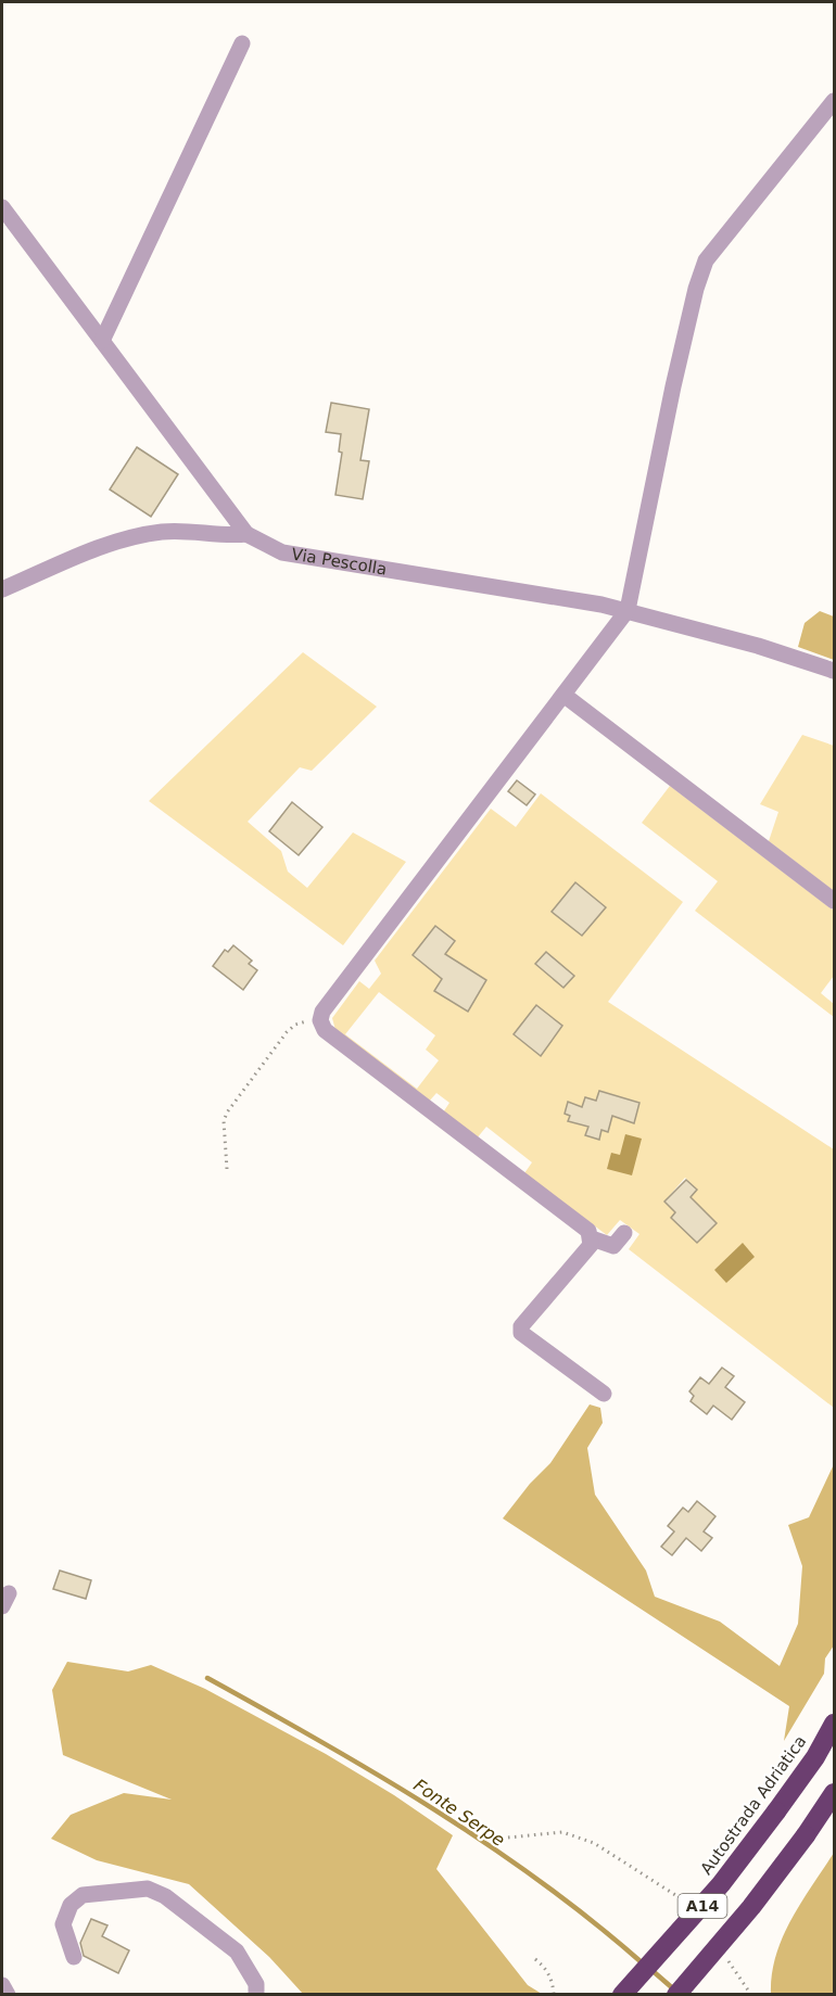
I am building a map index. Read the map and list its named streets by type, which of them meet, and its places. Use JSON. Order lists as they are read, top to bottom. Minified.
{"streets":{"highway":["Autostrada Adriatica","A14"],"street":["Via Pescolla"]},"water":["Fonte Serpe"]}
